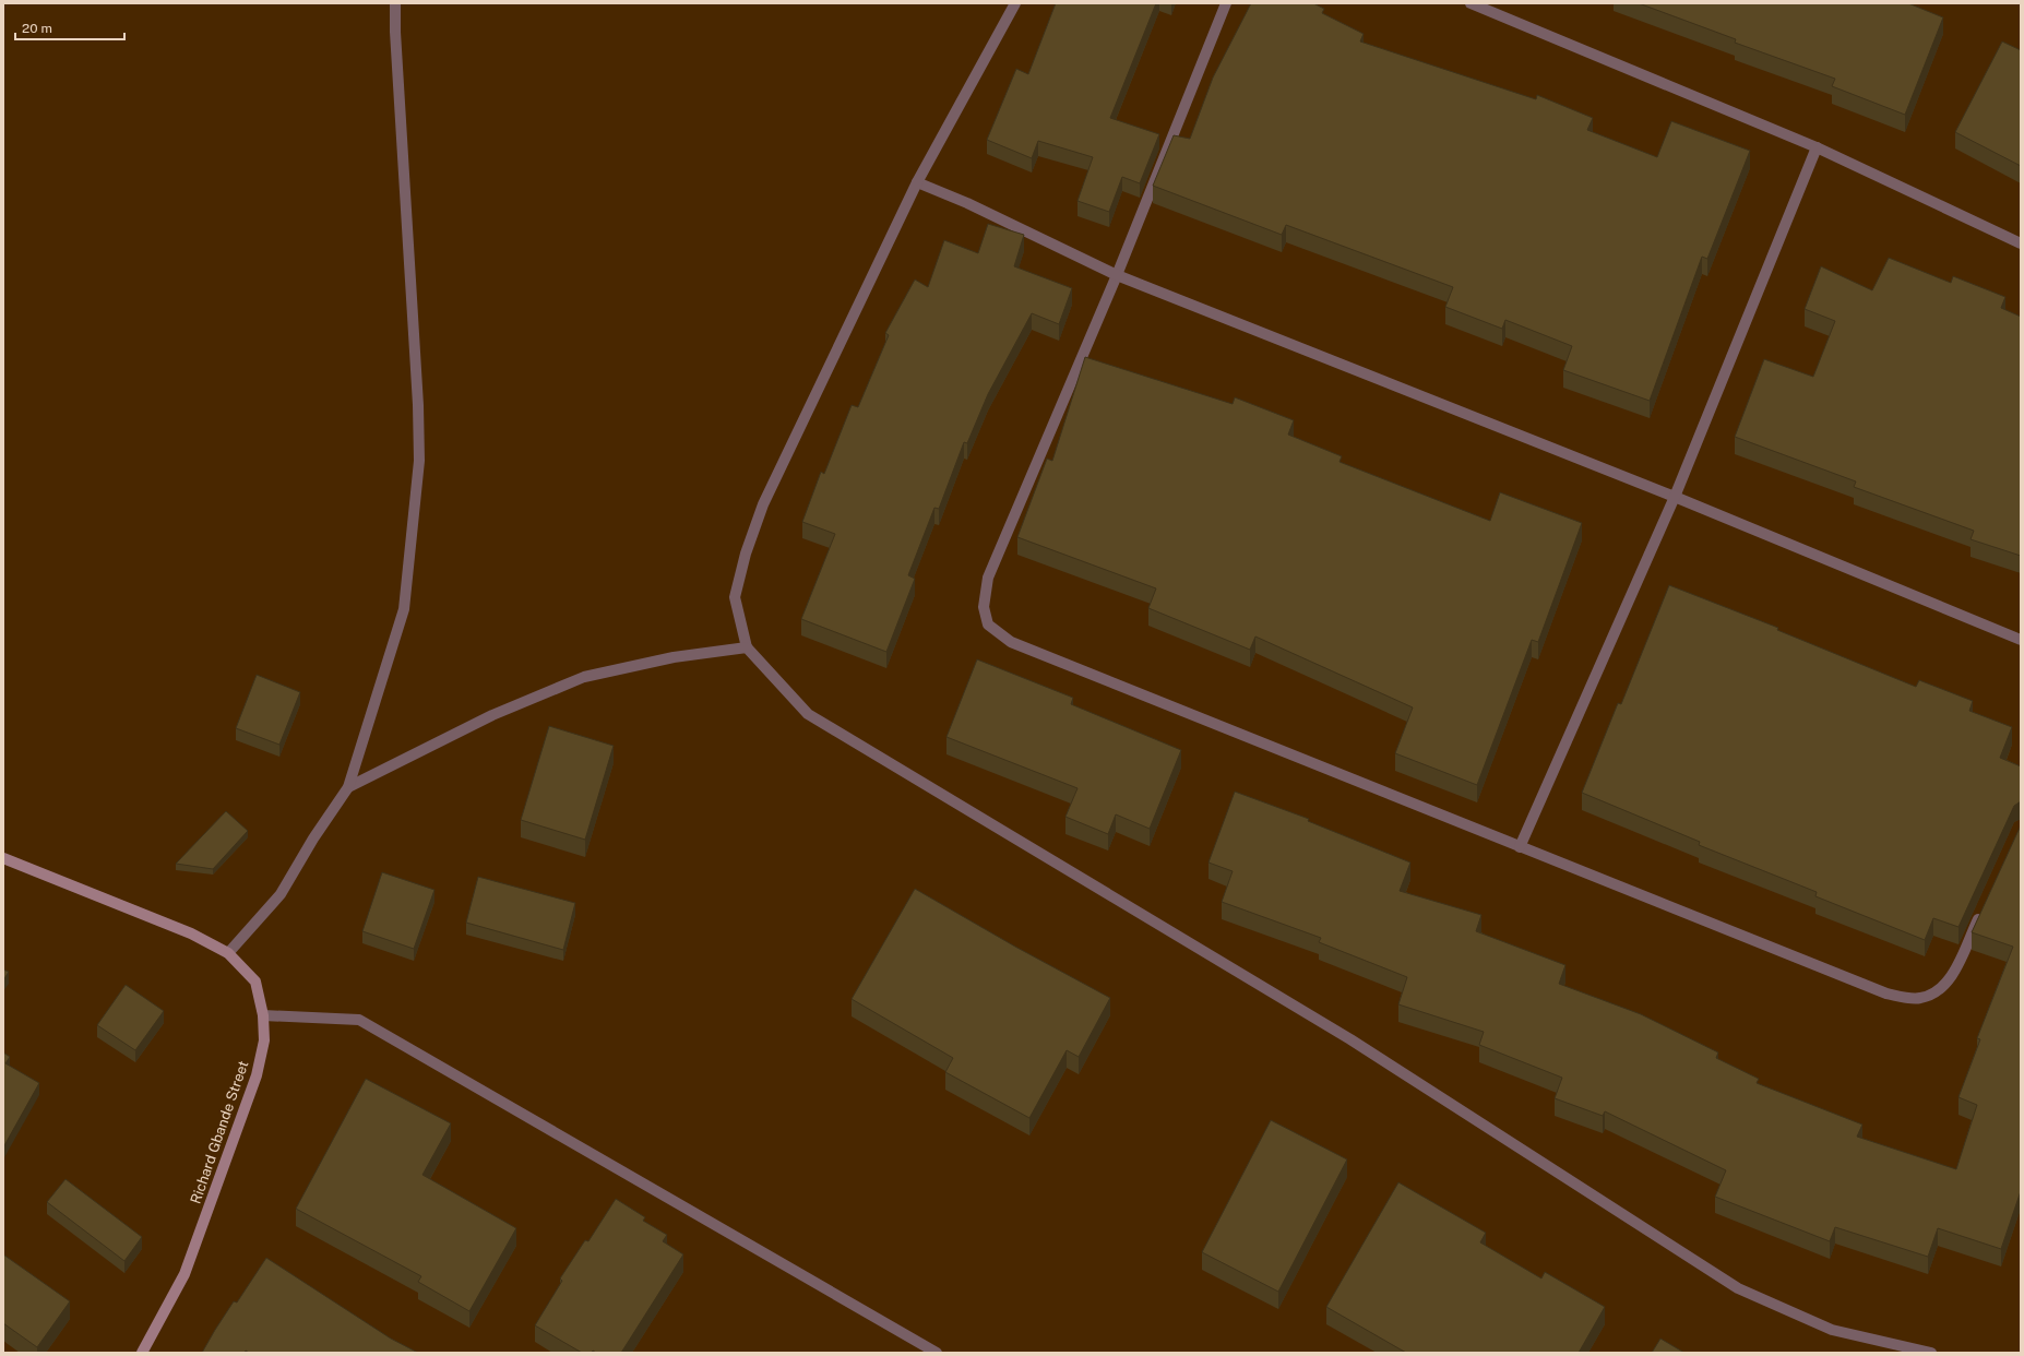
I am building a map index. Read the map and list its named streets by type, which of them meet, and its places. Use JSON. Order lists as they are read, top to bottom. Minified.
{"streets":{"street":["Richard Gbande Street"]},"scale_bar":"20 m"}
